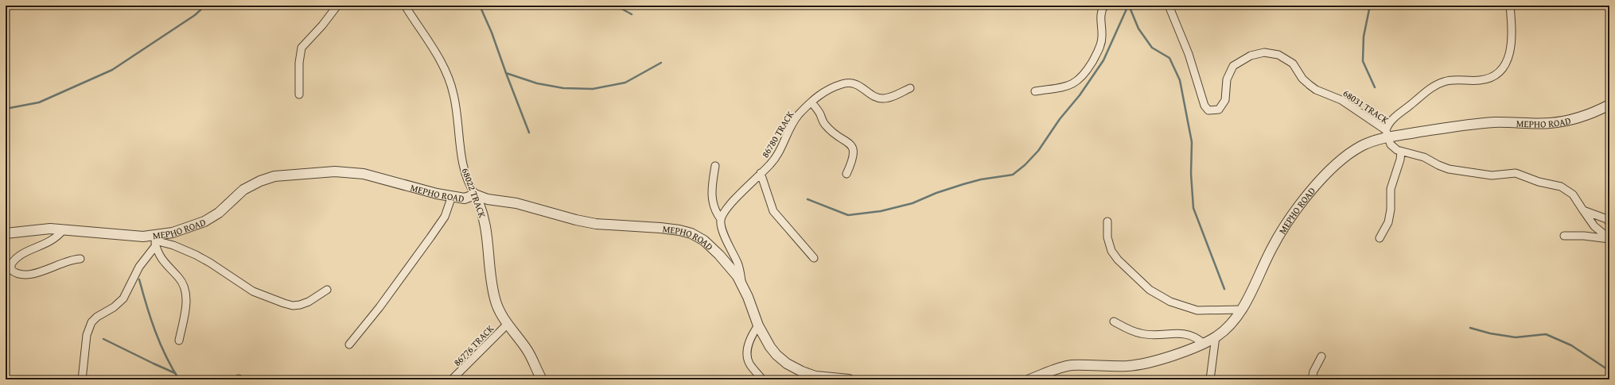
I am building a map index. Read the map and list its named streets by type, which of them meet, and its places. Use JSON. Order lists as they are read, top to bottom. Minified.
{"streets":{"street":["68031 TRACK","MEPHO ROAD","86780 TRACK","68022 TRACK","86776 TRACK"]},"crossings":[["68031 TRACK","MEPHO ROAD"],["MEPHO ROAD","68022 TRACK"],["68022 TRACK","86776 TRACK"]]}
